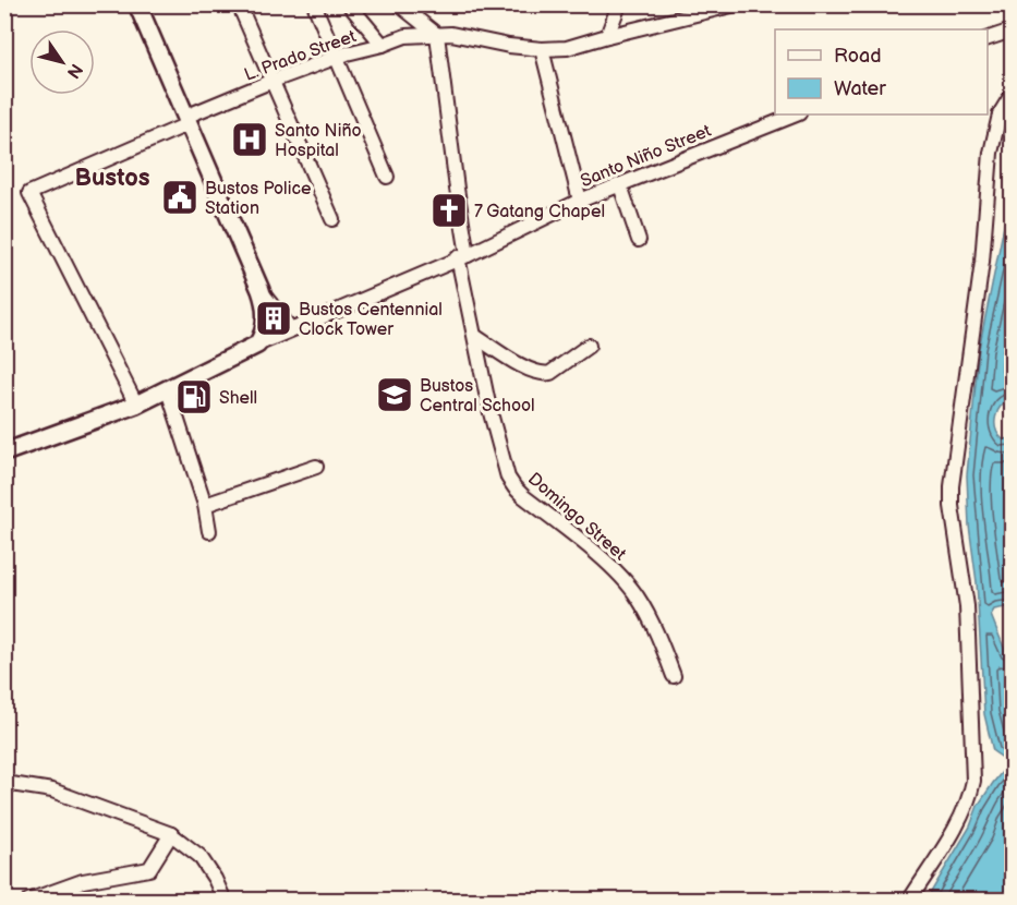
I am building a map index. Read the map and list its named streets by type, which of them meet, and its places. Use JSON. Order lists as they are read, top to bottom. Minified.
{"streets":{"street":["L. Prado Street","Santo Niño Street","Domingo Street"]},"crossings":[["L. Prado Street","Domingo Street"],["Santo Niño Street","Domingo Street"]],"districts":["Bustos"],"places":{"hospital":["Santo Niño Hospital"],"public building":["Bustos Police Station"],"church":["7 Gatang Chapel"],"building":["Bustos Centennial Clock Tower"],"school or university":["Bustos Central School"],"fuel station":["Shell"]},"legend":["Road","Water"],"north":"bottom right"}
